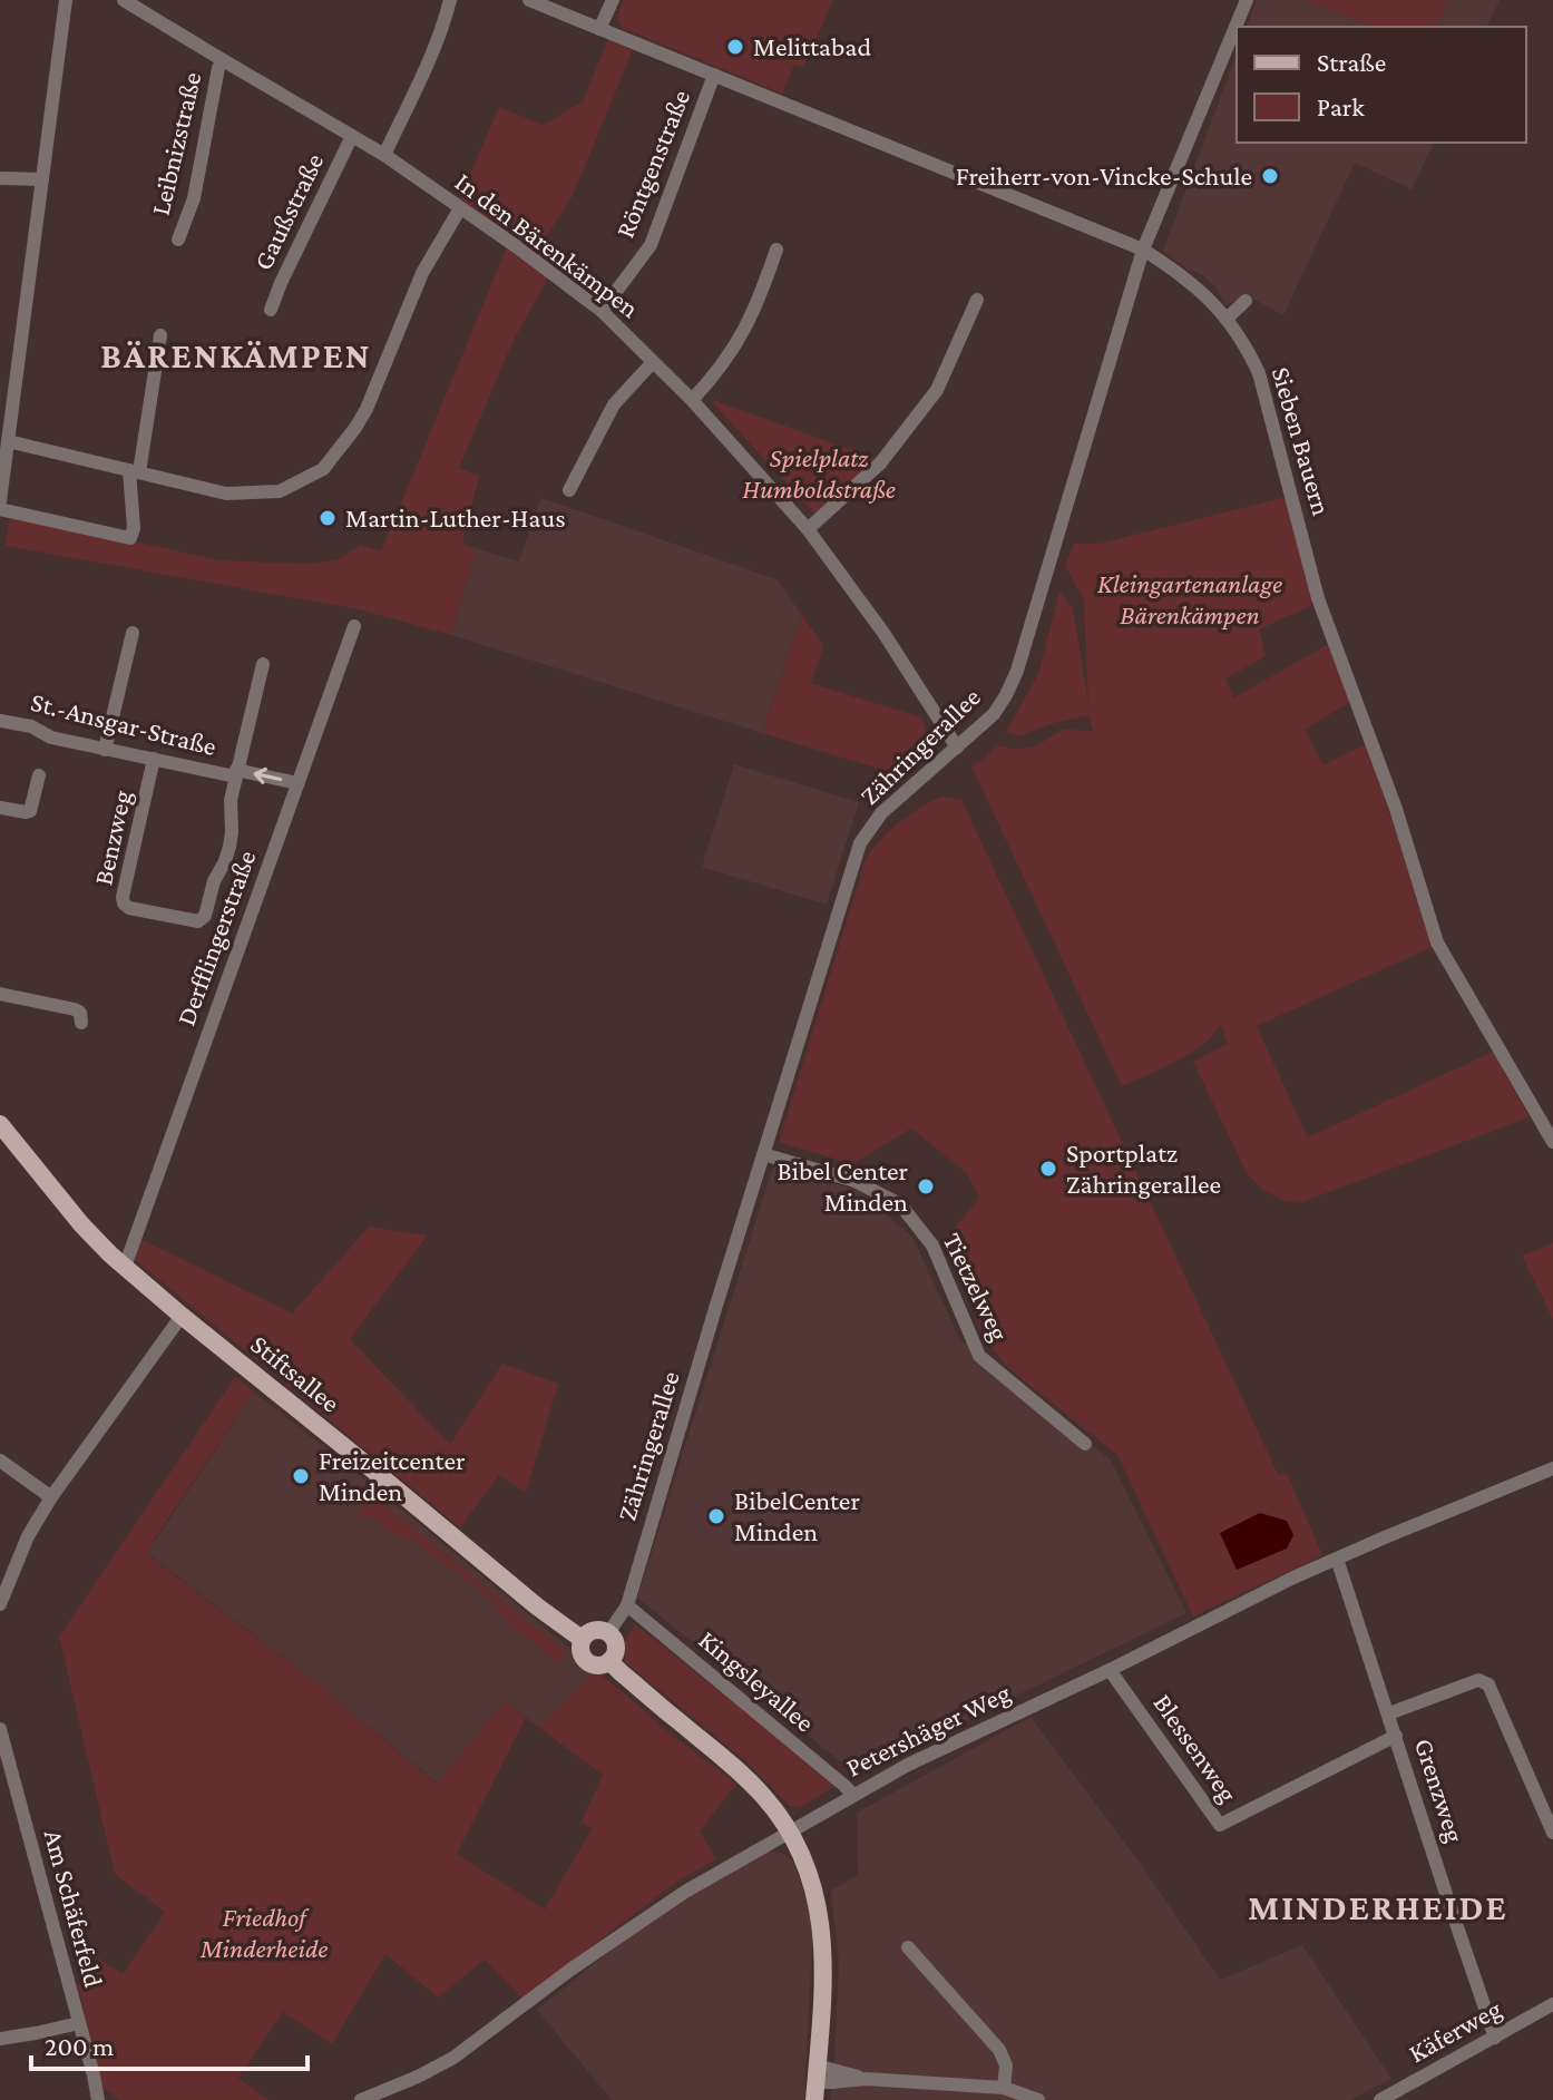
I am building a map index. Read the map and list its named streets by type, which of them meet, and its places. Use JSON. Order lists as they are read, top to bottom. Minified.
{"streets":{"main road":["Stiftsallee"],"street":["Leibnizstraße","Röntgenstraße","Gaußstraße","In den Bärenkämpen","Sieben Bauern","St.-Ansgar-Straße","Zähringerallee","Benzweg","Derfflingerstraße","Tietzelweg","Kingsleyallee","Petershäger Weg","Blessenweg","Grenzweg","Am Schäferfeld","Käferweg"]},"crossings":[["Leibnizstraße","In den Bärenkämpen"],["Röntgenstraße","In den Bärenkämpen"],["Röntgenstraße","Sieben Bauern"],["Gaußstraße","In den Bärenkämpen"],["In den Bärenkämpen","Zähringerallee"],["Sieben Bauern","Zähringerallee"],["St.-Ansgar-Straße","Benzweg"],["St.-Ansgar-Straße","Derfflingerstraße"],["Zähringerallee","Tietzelweg"],["Zähringerallee","Stiftsallee"],["Zähringerallee","Kingsleyallee"],["Derfflingerstraße","Stiftsallee"],["Kingsleyallee","Petershäger Weg"],["Petershäger Weg","Blessenweg"],["Petershäger Weg","Grenzweg"],["Blessenweg","Grenzweg"],["Grenzweg","Käferweg"]],"districts":["BÄRENKÄMPEN","MINDERHEIDE"],"parks":["Spielplatz Humboldstraße","Kleingartenanlage Bärenkämpen","Friedhof Minderheide"],"places":["Melittabad","Freiherr-von-Vincke-Schule","Martin-Luther-Haus","Sportplatz Zähringerallee","Bibel Center Minden","Freizeitcenter Minden","BibelCenter Minden"],"legend":["Straße","Park"],"scale_bar":"200 m"}
